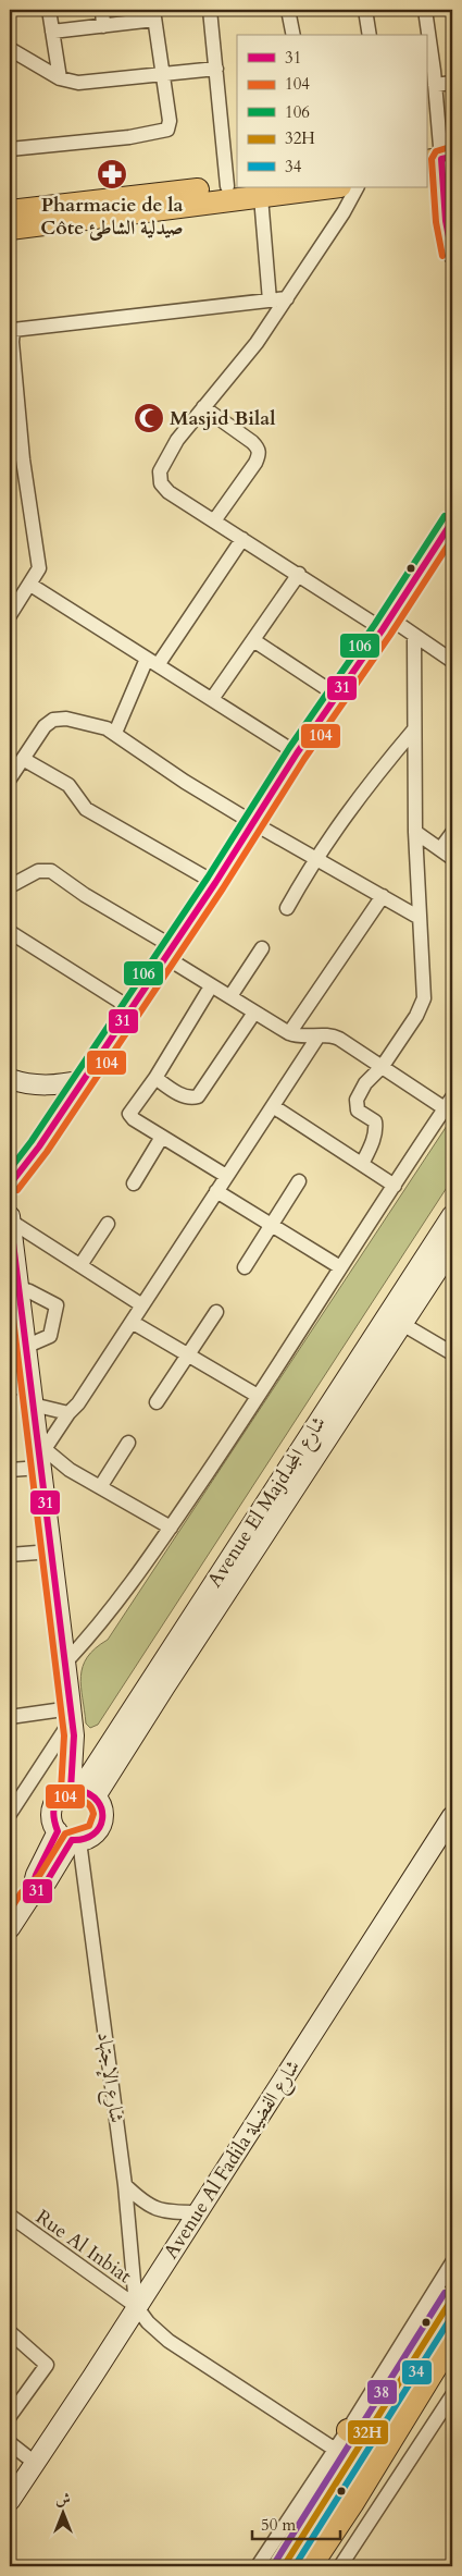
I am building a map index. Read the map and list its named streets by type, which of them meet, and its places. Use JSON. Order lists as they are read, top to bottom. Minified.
{"streets":{"street":["Avenue El Majdشارع المجد","شارع الإجتهاد","Avenue Al Fadila شارع الفضيلة","Rue Al Inbiat"]},"crossings":[["Avenue El Majdشارع المجد","شارع الإجتهاد"],["شارع الإجتهاد","Avenue Al Fadila شارع الفضيلة"],["شارع الإجتهاد","Rue Al Inbiat"],["Avenue Al Fadila شارع الفضيلة","Rue Al Inbiat"]],"places":{"pharmacy":["Pharmacie de la Côte صيدلية الشاطئ"],"mosque":["Masjid Bilal"]},"lines":["transit line 104","transit line 31","transit line 106","transit line 38","transit line 32H","transit line 34"],"legend":["31","104","106","32H","34"],"scale_bar":"50 m","north":"top"}
